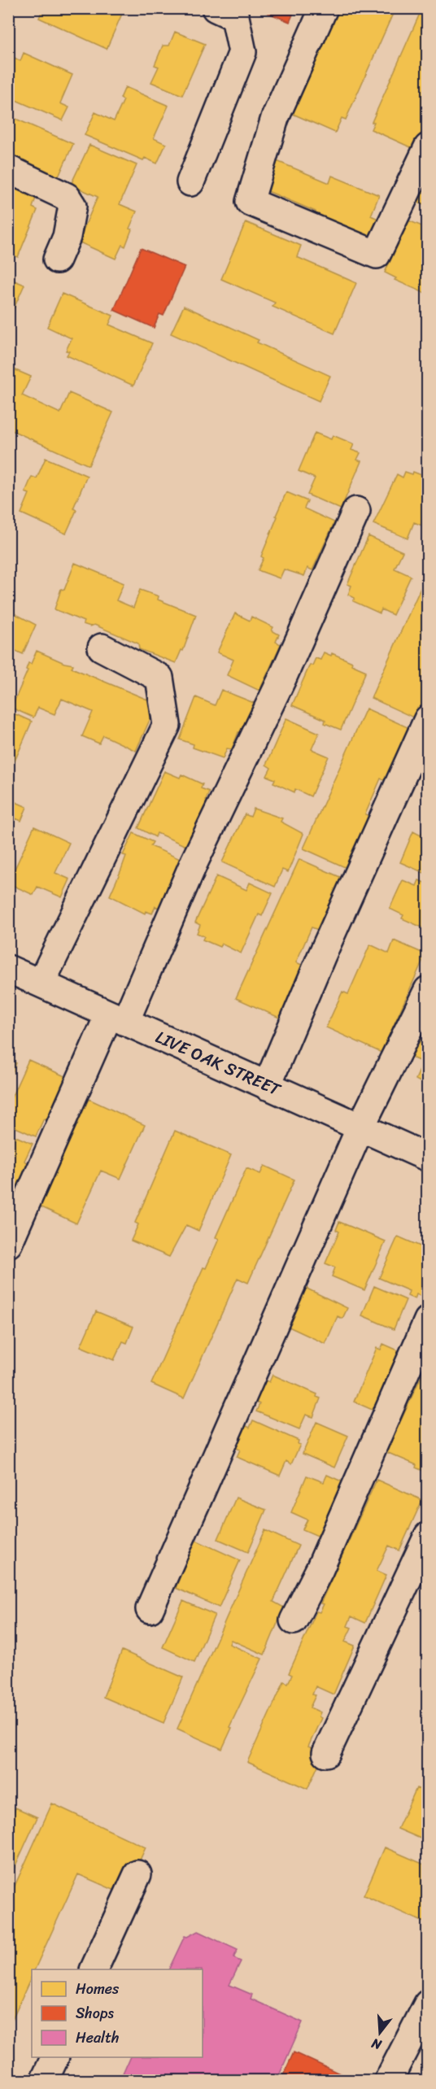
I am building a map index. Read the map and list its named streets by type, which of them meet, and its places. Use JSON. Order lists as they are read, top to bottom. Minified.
{"streets":{"street":["LIVE OAK STREET"]},"legend":["Homes","Shops","Health"],"north":"bottom"}
